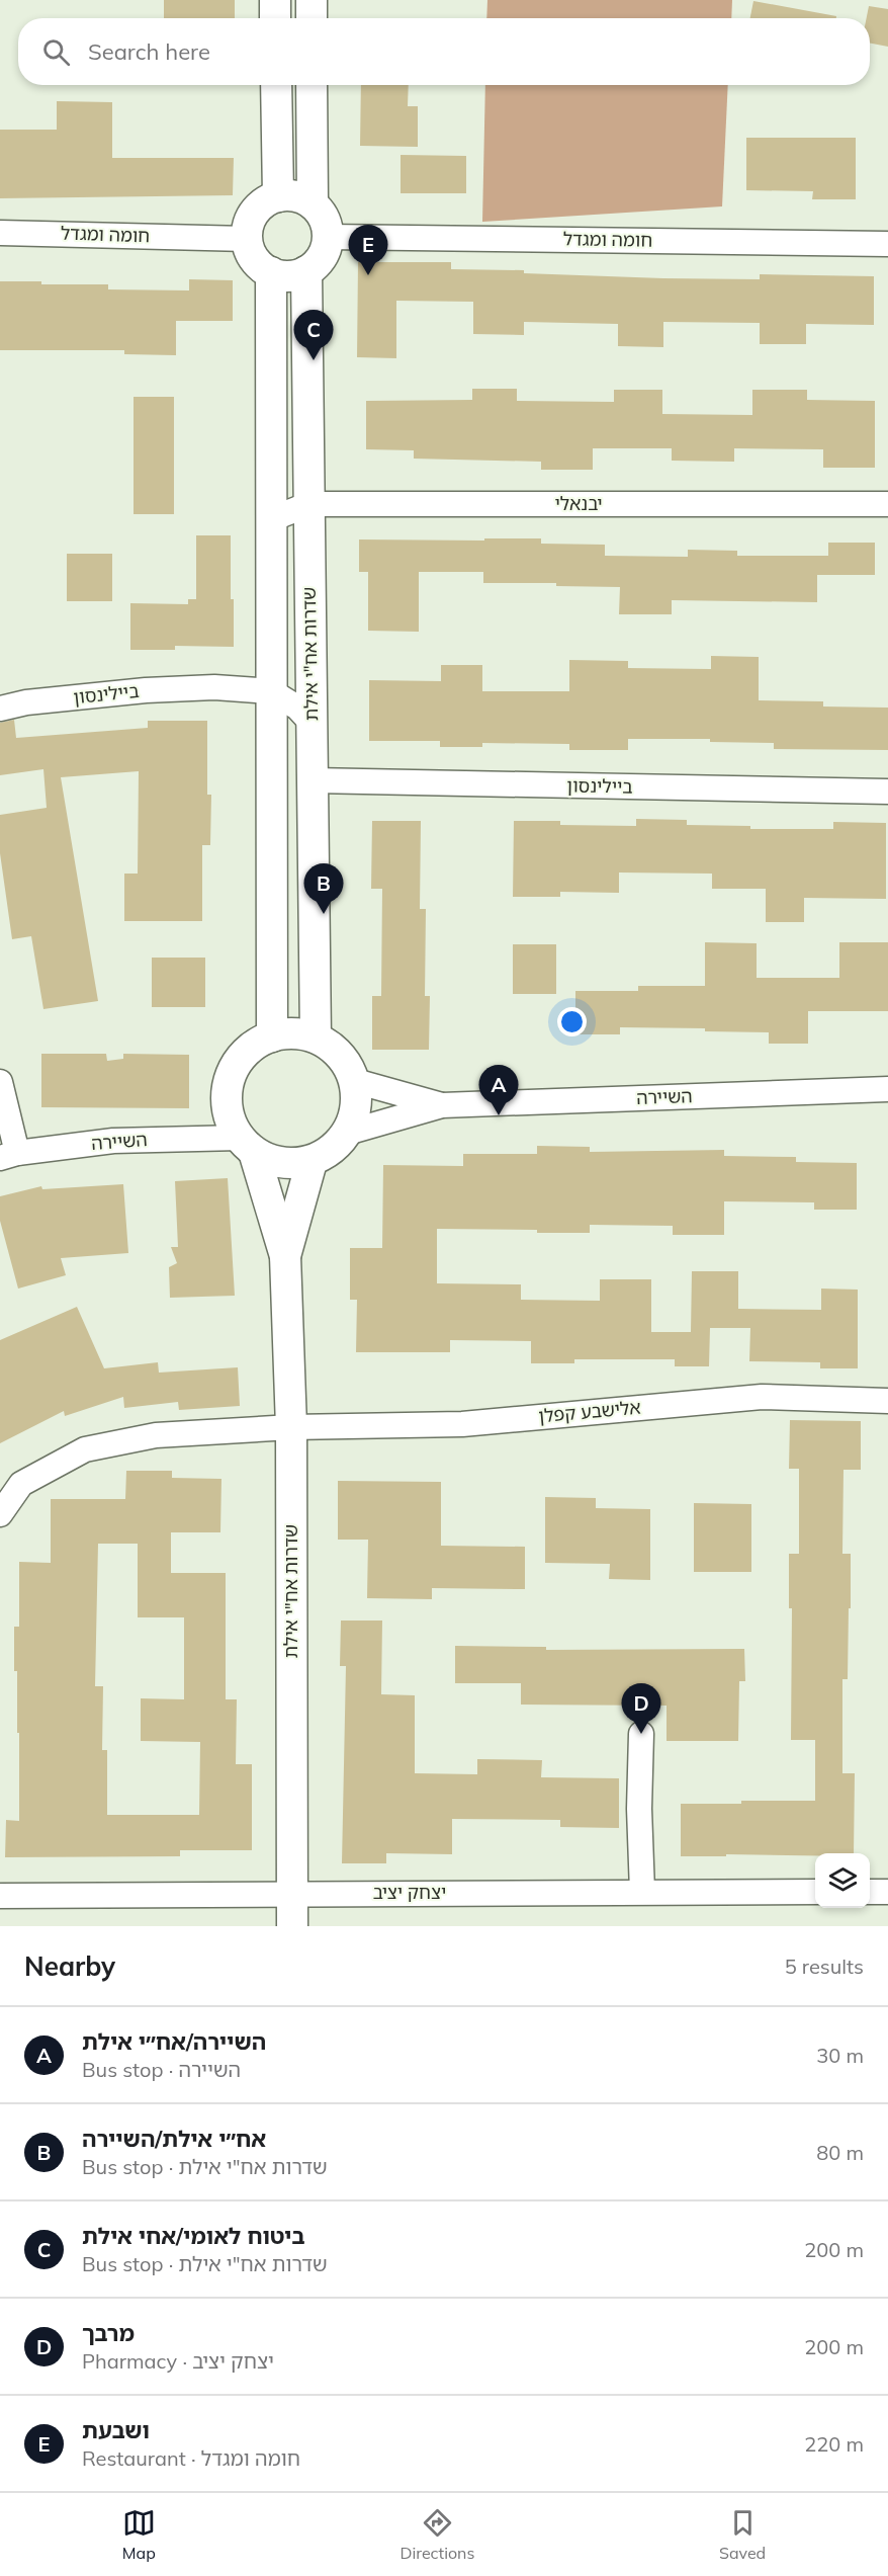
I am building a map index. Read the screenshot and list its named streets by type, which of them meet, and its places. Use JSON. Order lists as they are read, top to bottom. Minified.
{"streets":{"main road":["שדרות אח\"י אילת"],"street":["חומה ומגדל","יבנאלי","ביילינסון","השיירה","אלישבע קפלן","יצחק יציב"]},"crossings":[["חומה ומגדל","שדרות אח\"י אילת"],["יבנאלי","שדרות אח\"י אילת"],["שדרות אח\"י אילת","ביילינסון"],["שדרות אח\"י אילת","השיירה"],["שדרות אח\"י אילת","אלישבע קפלן"],["שדרות אח\"י אילת","יצחק יציב"]],"page":{"search":"Search here","pins":["E","C","B","A","D"],"heading":["Nearby","5 results"],"list":[{"mark":"A","name":"השיירה/אח״י אילת","note":"Bus stop · השיירה","value":"30 m"},{"mark":"B","name":"אח״י אילת/השיירה","note":"Bus stop · שדרות אח\"י אילת","value":"80 m"},{"mark":"C","name":"ביטוח לאומי/אחי אילת","note":"Bus stop · שדרות אח\"י אילת","value":"200 m"},{"mark":"D","name":"מרבך","note":"Pharmacy · יצחק יציב","value":"200 m"},{"mark":"E","name":"ושבעת","note":"Restaurant · חומה ומגדל","value":"220 m"}],"nav":["Map","Directions","Saved"]}}
